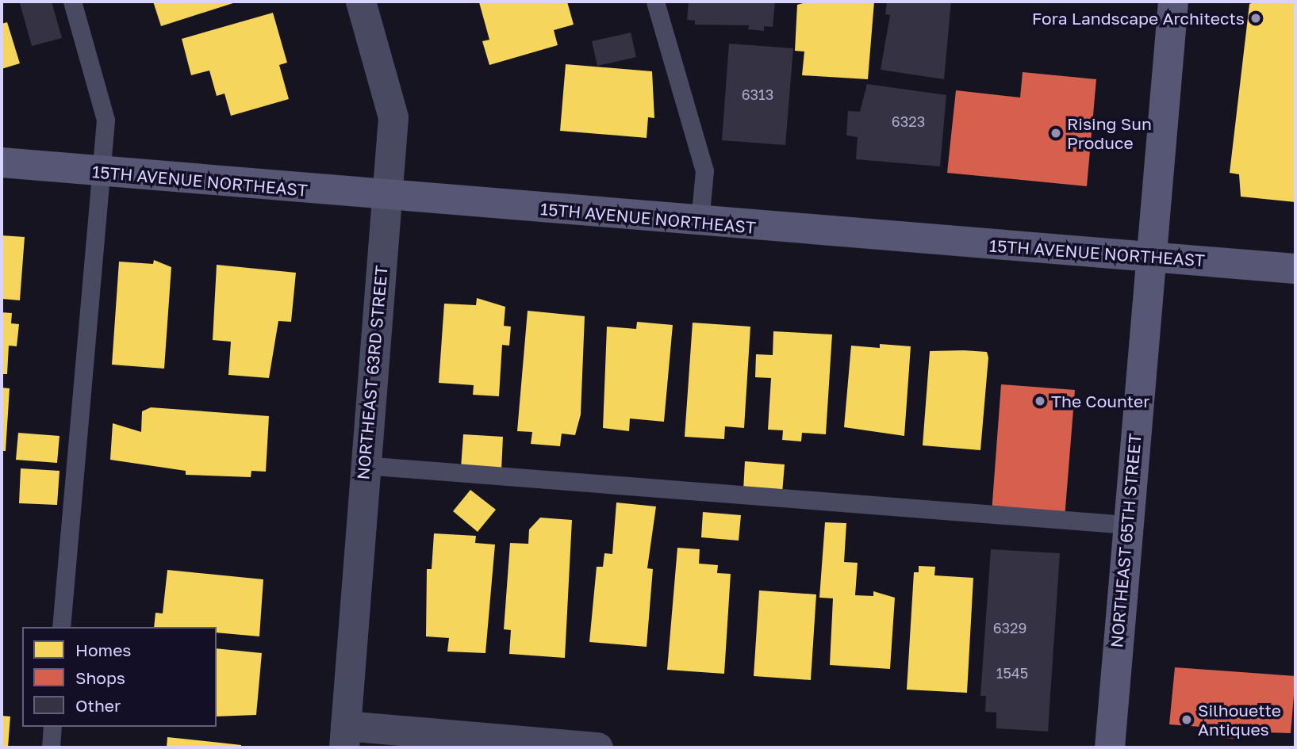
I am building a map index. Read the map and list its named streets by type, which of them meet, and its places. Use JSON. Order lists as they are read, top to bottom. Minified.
{"streets":{"main road":["15TH AVENUE NORTHEAST","NORTHEAST 65TH STREET"],"street":["NORTHEAST 63RD STREET"]},"crossings":[["15TH AVENUE NORTHEAST","NORTHEAST 63RD STREET"],["15TH AVENUE NORTHEAST","NORTHEAST 65TH STREET"]],"places":["Fora Landscape Architects","Rising Sun Produce","The Counter","Silhouette Antiques"],"house_numbers":["6313","6323","6329","1545"],"legend":["Homes","Shops","Other"]}
